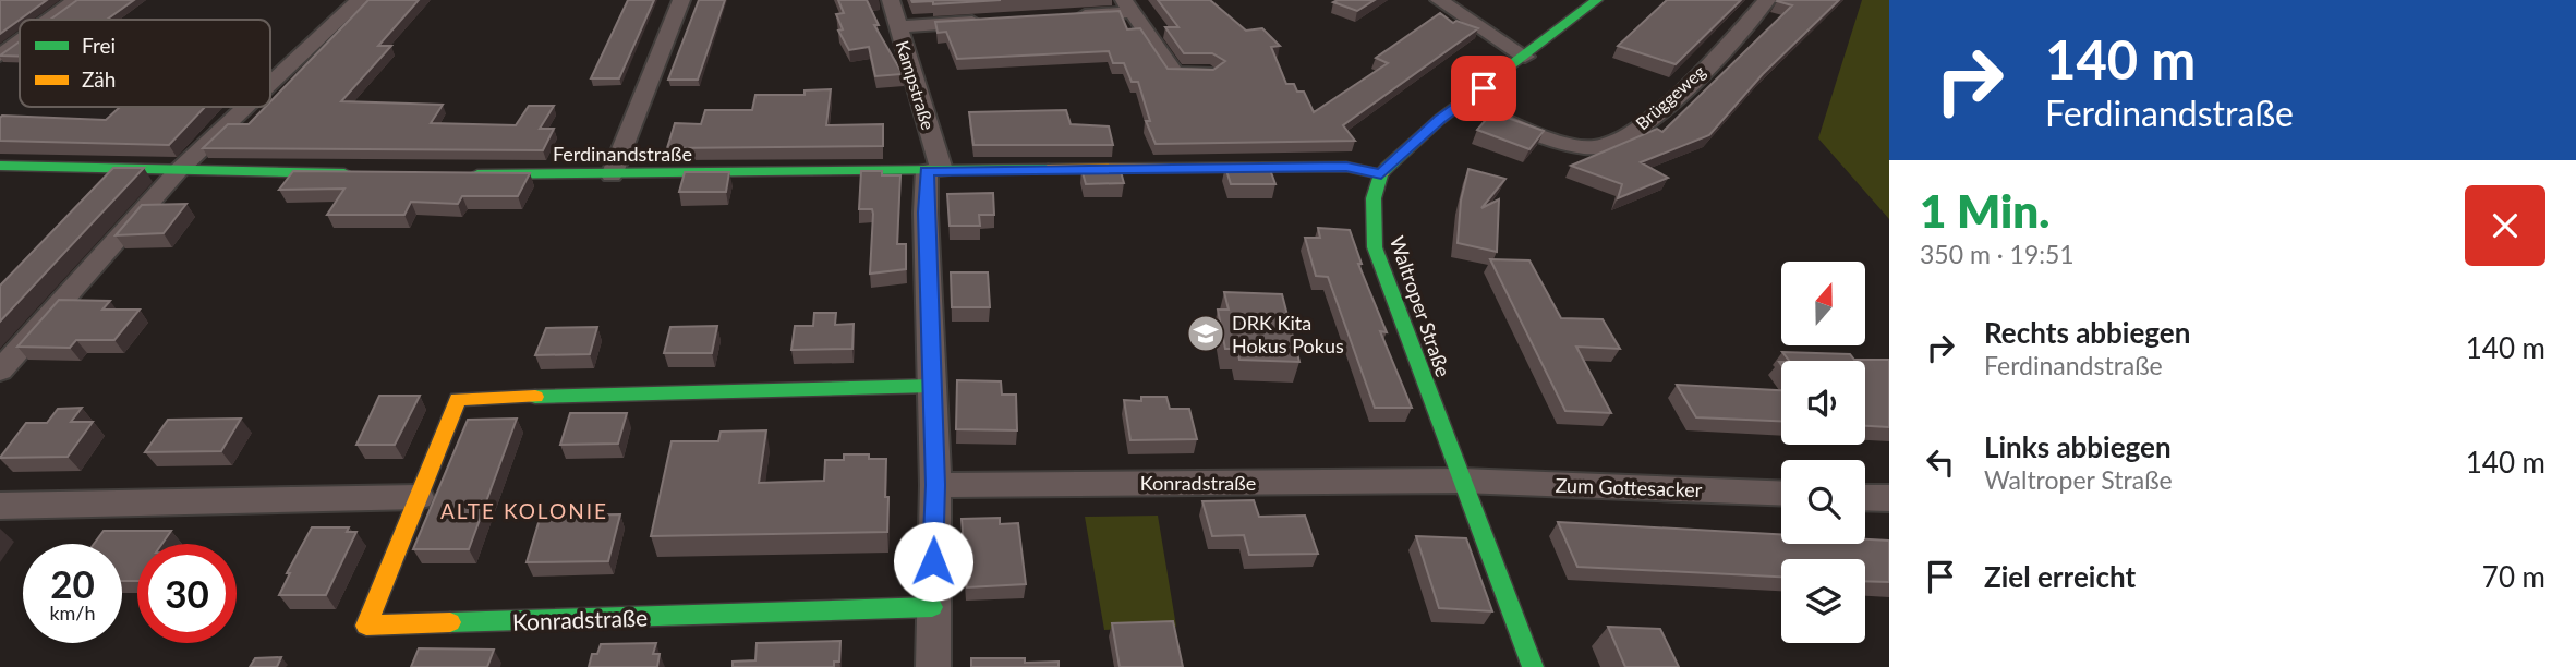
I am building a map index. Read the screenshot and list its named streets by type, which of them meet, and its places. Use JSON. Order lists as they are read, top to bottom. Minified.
{"streets":{"street":["Kampstraße","Brüggeweg","Ferdinandstraße","Waltroper Straße","Konradstraße","Zum Gottesacker"]},"crossings":[["Kampstraße","Ferdinandstraße"],["Kampstraße","Konradstraße"],["Ferdinandstraße","Waltroper Straße"],["Waltroper Straße","Konradstraße"],["Waltroper Straße","Zum Gottesacker"],["Konradstraße","Zum Gottesacker"]],"districts":["ALTE KOLONIE"],"places":{"school or university":["DRK Kita Hokus Pokus"]},"legend":["Frei","Zäh"],"north":"top","page":{"turn":["140 m","Ferdinandstraße"],"heading":["1 Min.","350 m · 19:51"],"list":[{"name":"Rechts abbiegen","note":"Ferdinandstraße","value":"140 m"},{"name":"Links abbiegen","note":"Waltroper Straße","value":"140 m"},{"name":"Ziel erreicht","value":"70 m"}],"speed":"20 km/h","limit":"30"}}
